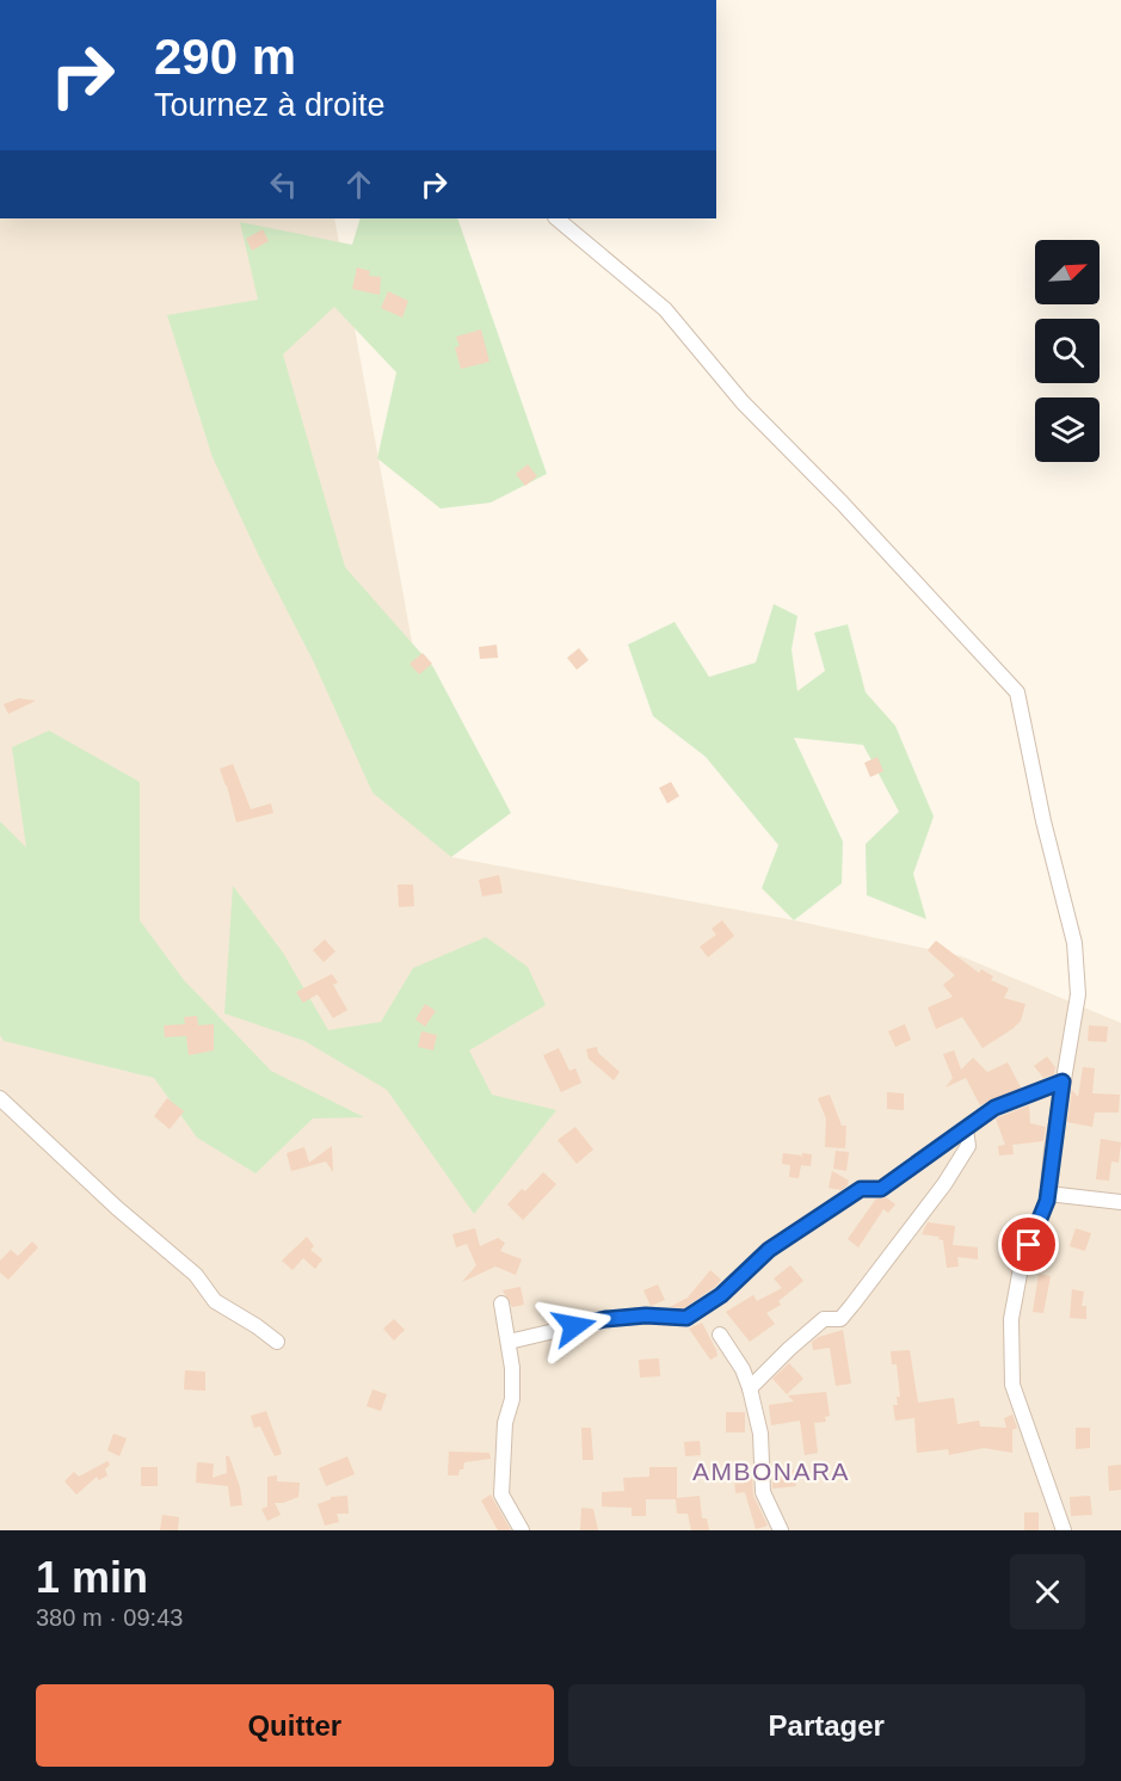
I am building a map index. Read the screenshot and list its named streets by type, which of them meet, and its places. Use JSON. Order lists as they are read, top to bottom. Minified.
{"districts":["AMBONARA"],"north":"top right","page":{"turn":["290 m","Tournez à droite"],"heading":["1 min","380 m · 09:43"],"buttons":["Quitter","Partager"]}}
